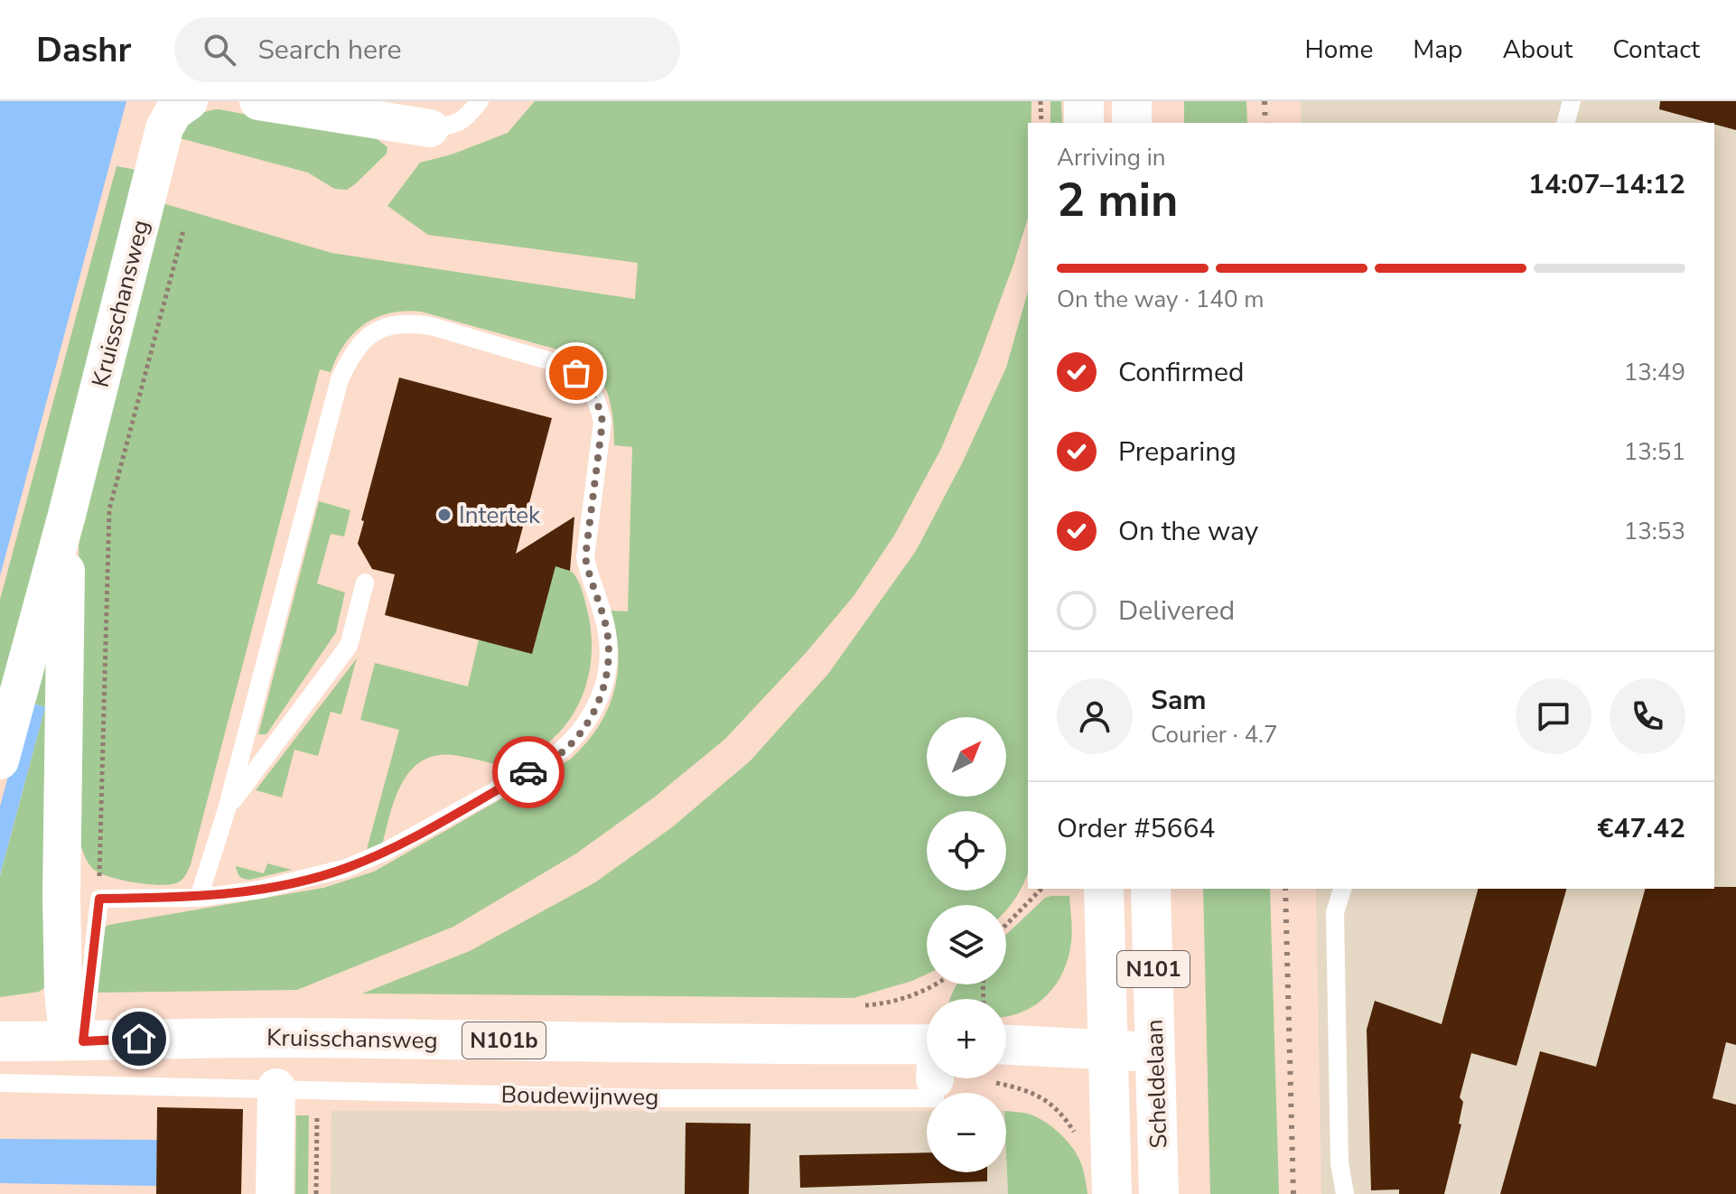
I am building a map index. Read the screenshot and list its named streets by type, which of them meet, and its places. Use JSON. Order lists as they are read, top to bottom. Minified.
{"streets":{"main road":["Kruisschansweg","N101","N101b","Scheldelaan"],"lane":["Boudewijnweg"]},"places":["Intertek"],"north":"top right","page":{"header":"Dashr","search":"Search here","nav":["Home","Map","About","Contact"],"heading":["2 min","Arriving in","14:07–14:12"],"panel":["Sam","Courier · 4.7","Order #5664","€47.42"],"bar":"On the way · 140 m","list":[["Confirmed","13:49"],["Preparing","13:51"],["On the way","13:53"],"Delivered"],"map_buttons":["+","−"]}}
